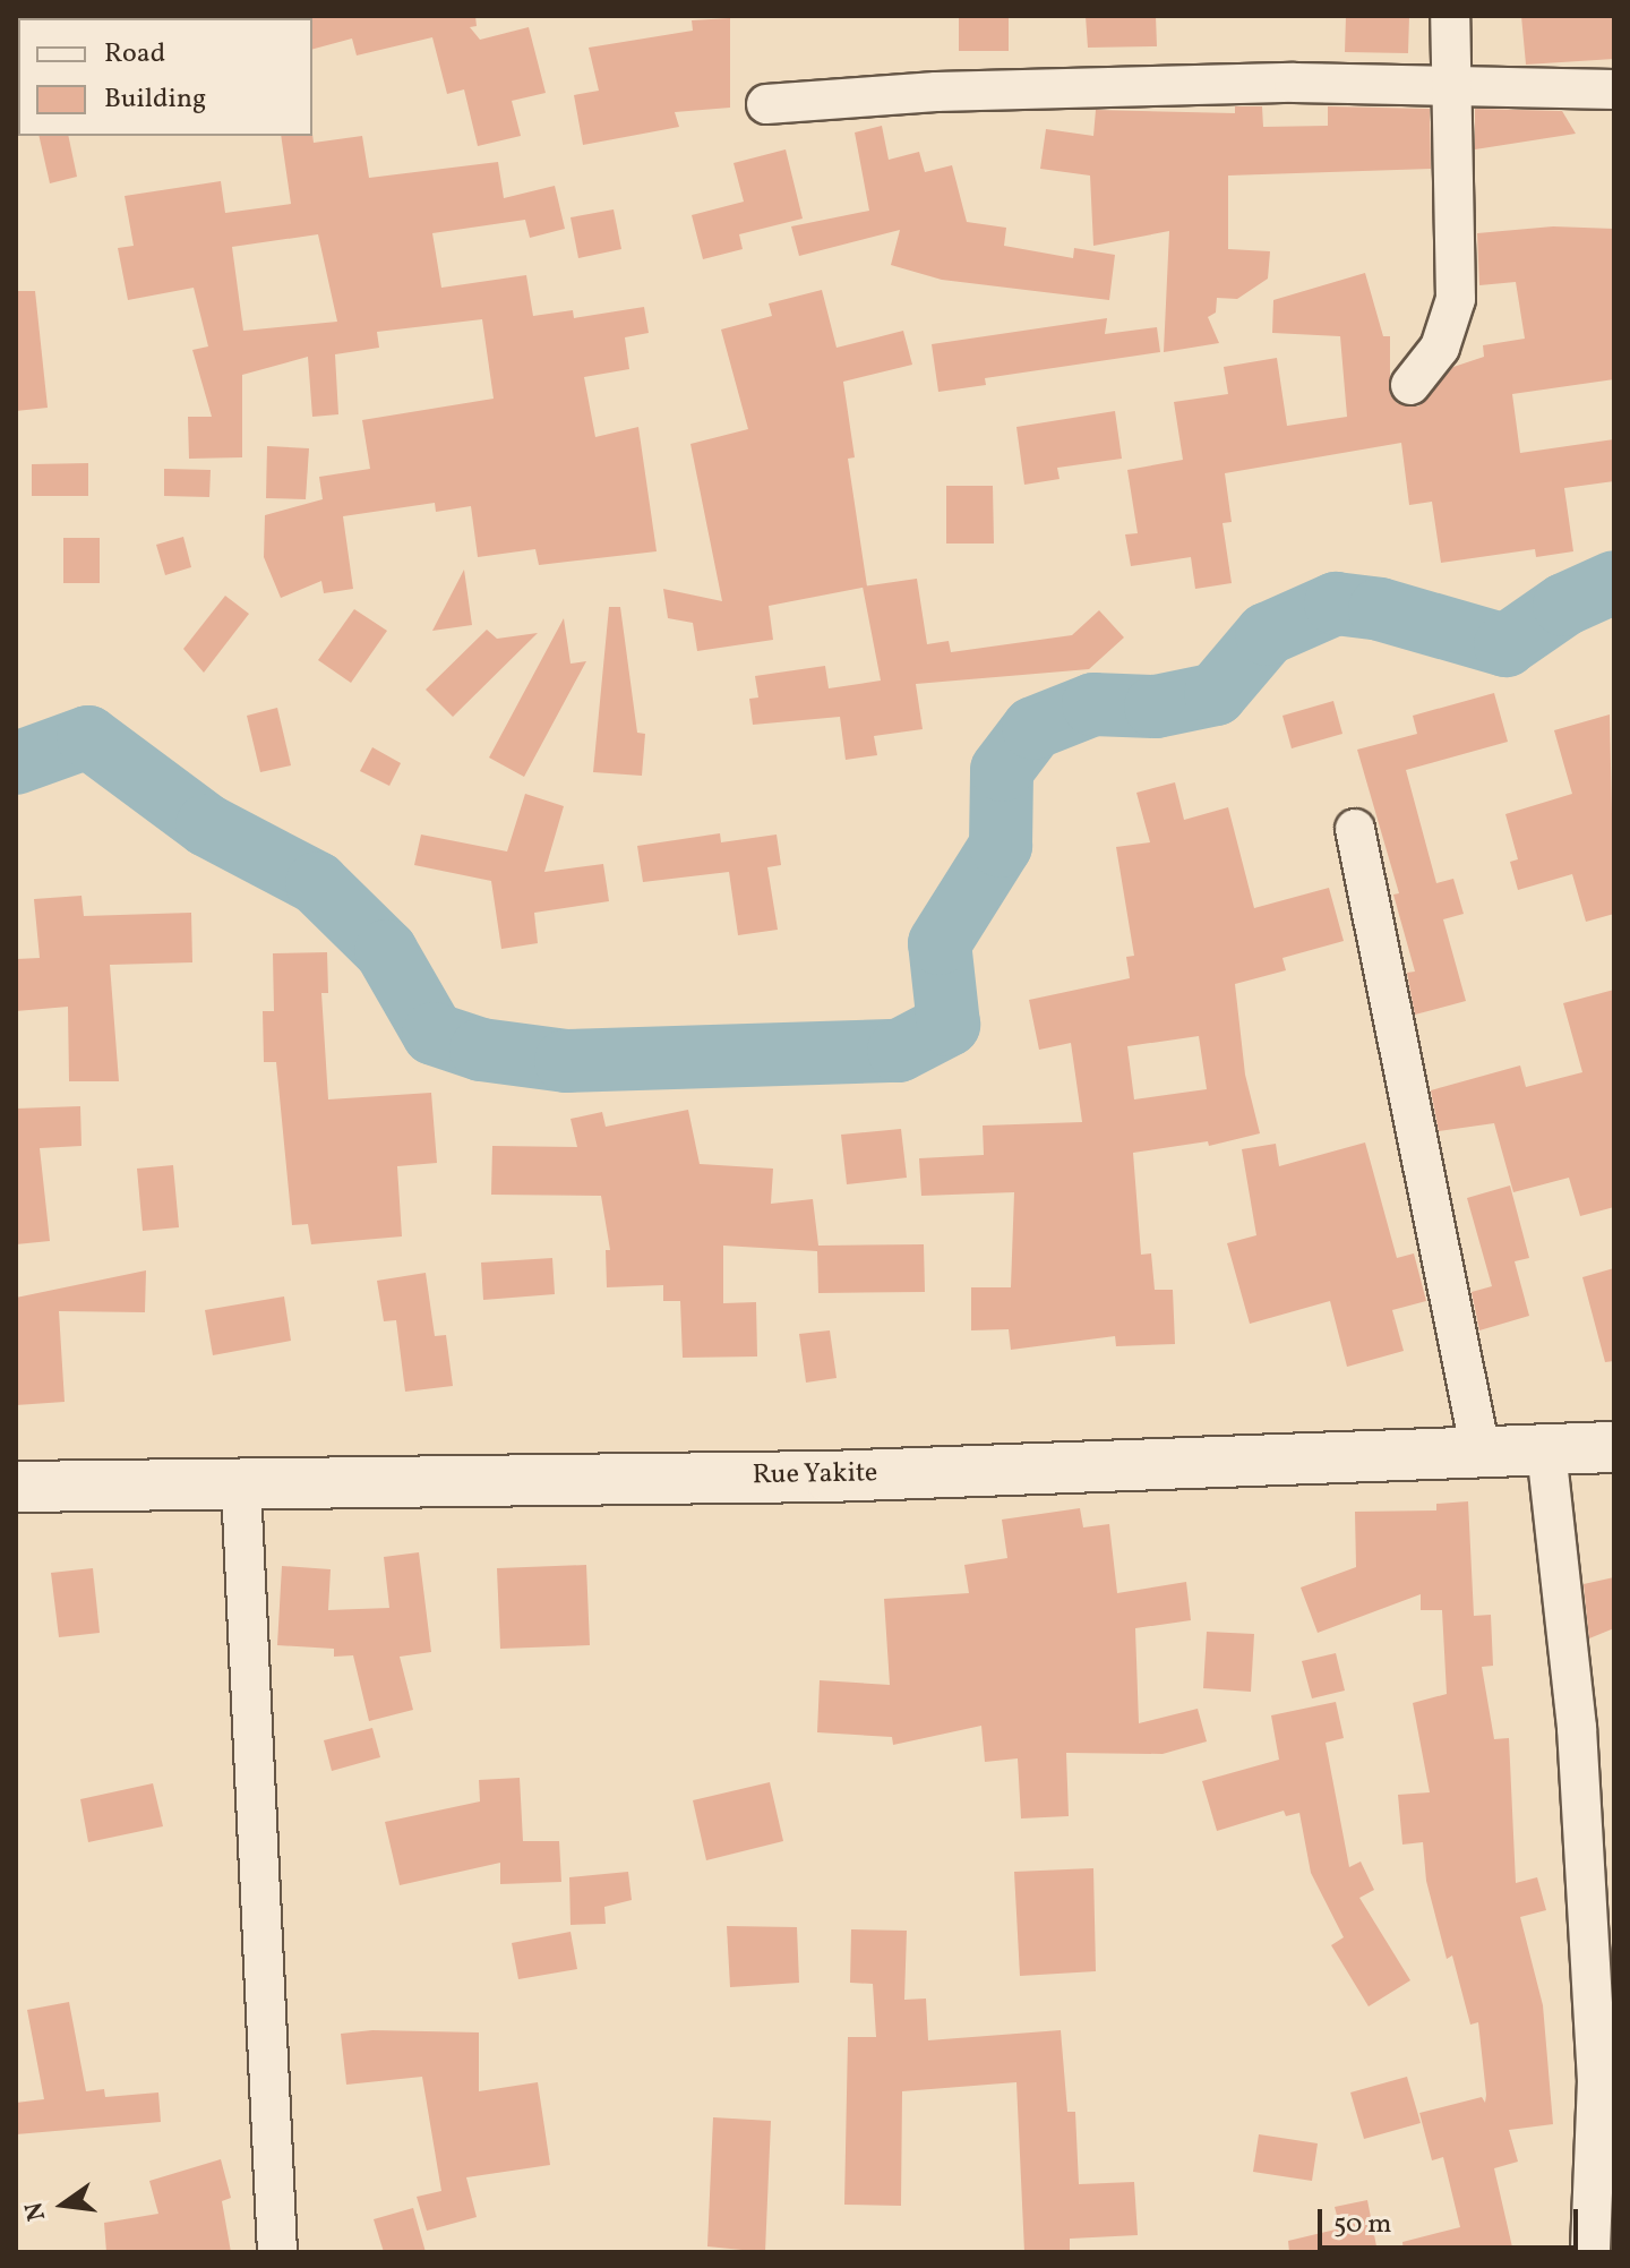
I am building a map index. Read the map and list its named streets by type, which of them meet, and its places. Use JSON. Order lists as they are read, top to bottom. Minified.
{"streets":{"main road":["Rue Yakite"]},"legend":["Road","Building"],"scale_bar":"50 m","north":"left"}
